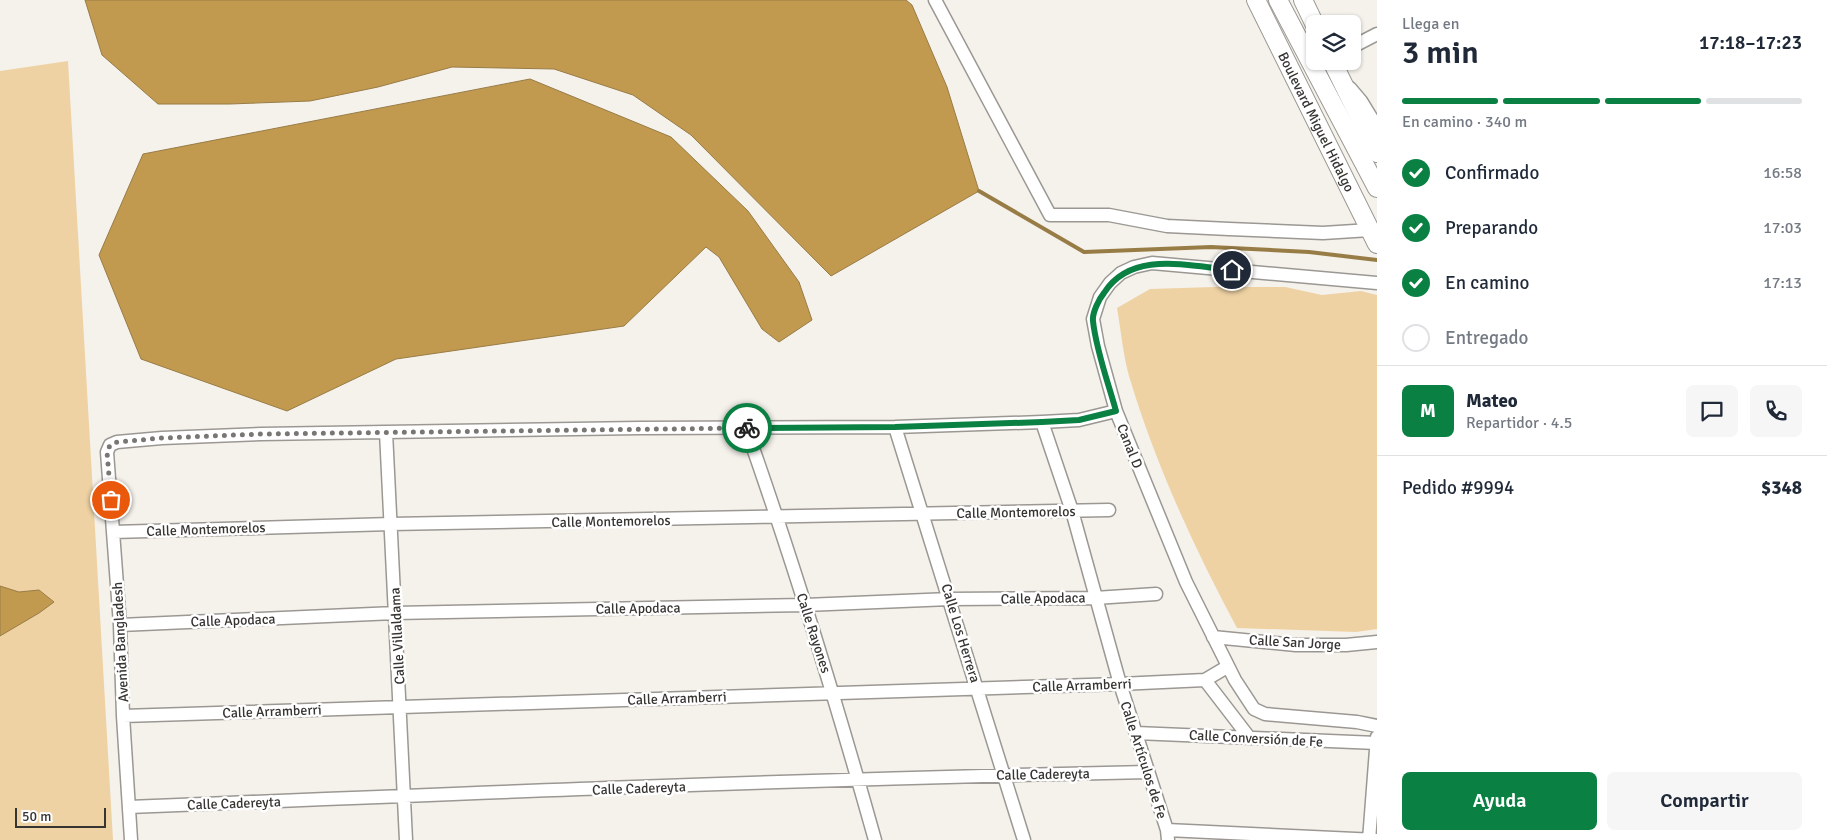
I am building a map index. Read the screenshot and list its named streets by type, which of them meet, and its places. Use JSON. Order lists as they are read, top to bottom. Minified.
{"streets":{"main road":["Boulevard Miguel Hidalgo"],"street":["Canal D","Calle Montemorelos","Calle Apodaca","Calle Rayones","Calle Los Herrera","Calle Villaldama","Avenida Bangladesh","Calle San Jorge","Calle Arramberri","Calle Conversión de Fe","Calle Artículos de Fe","Calle Cadereyta"]},"crossings":[["Canal D","Calle San Jorge"],["Canal D","Calle Arramberri"],["Calle Montemorelos","Calle Rayones"],["Calle Montemorelos","Calle Los Herrera"],["Calle Montemorelos","Calle Villaldama"],["Calle Montemorelos","Avenida Bangladesh"],["Calle Montemorelos","Calle Artículos de Fe"],["Calle Apodaca","Calle Rayones"],["Calle Apodaca","Calle Los Herrera"],["Calle Apodaca","Calle Villaldama"],["Calle Apodaca","Avenida Bangladesh"],["Calle Apodaca","Calle Artículos de Fe"],["Calle Rayones","Calle Arramberri"],["Calle Rayones","Calle Cadereyta"],["Calle Los Herrera","Calle Arramberri"],["Calle Los Herrera","Calle Cadereyta"],["Calle Villaldama","Avenida Bangladesh"],["Calle Villaldama","Calle Arramberri"],["Calle Villaldama","Calle Cadereyta"],["Avenida Bangladesh","Calle Arramberri"],["Avenida Bangladesh","Calle Cadereyta"],["Calle Arramberri","Calle Artículos de Fe"],["Calle Conversión de Fe","Calle Artículos de Fe"],["Calle Artículos de Fe","Calle Cadereyta"]],"scale_bar":"50 m","page":{"heading":["3 min","Llega en","17:18–17:23"],"panel":["Mateo","Repartidor · 4.5","Pedido #9994","$348"],"bar":"En camino · 340 m","list":[["Confirmado","16:58"],["Preparando","17:03"],["En camino","17:13"],"Entregado"],"round":"M","buttons":["Ayuda","Compartir"],"scale":"50 m"}}
